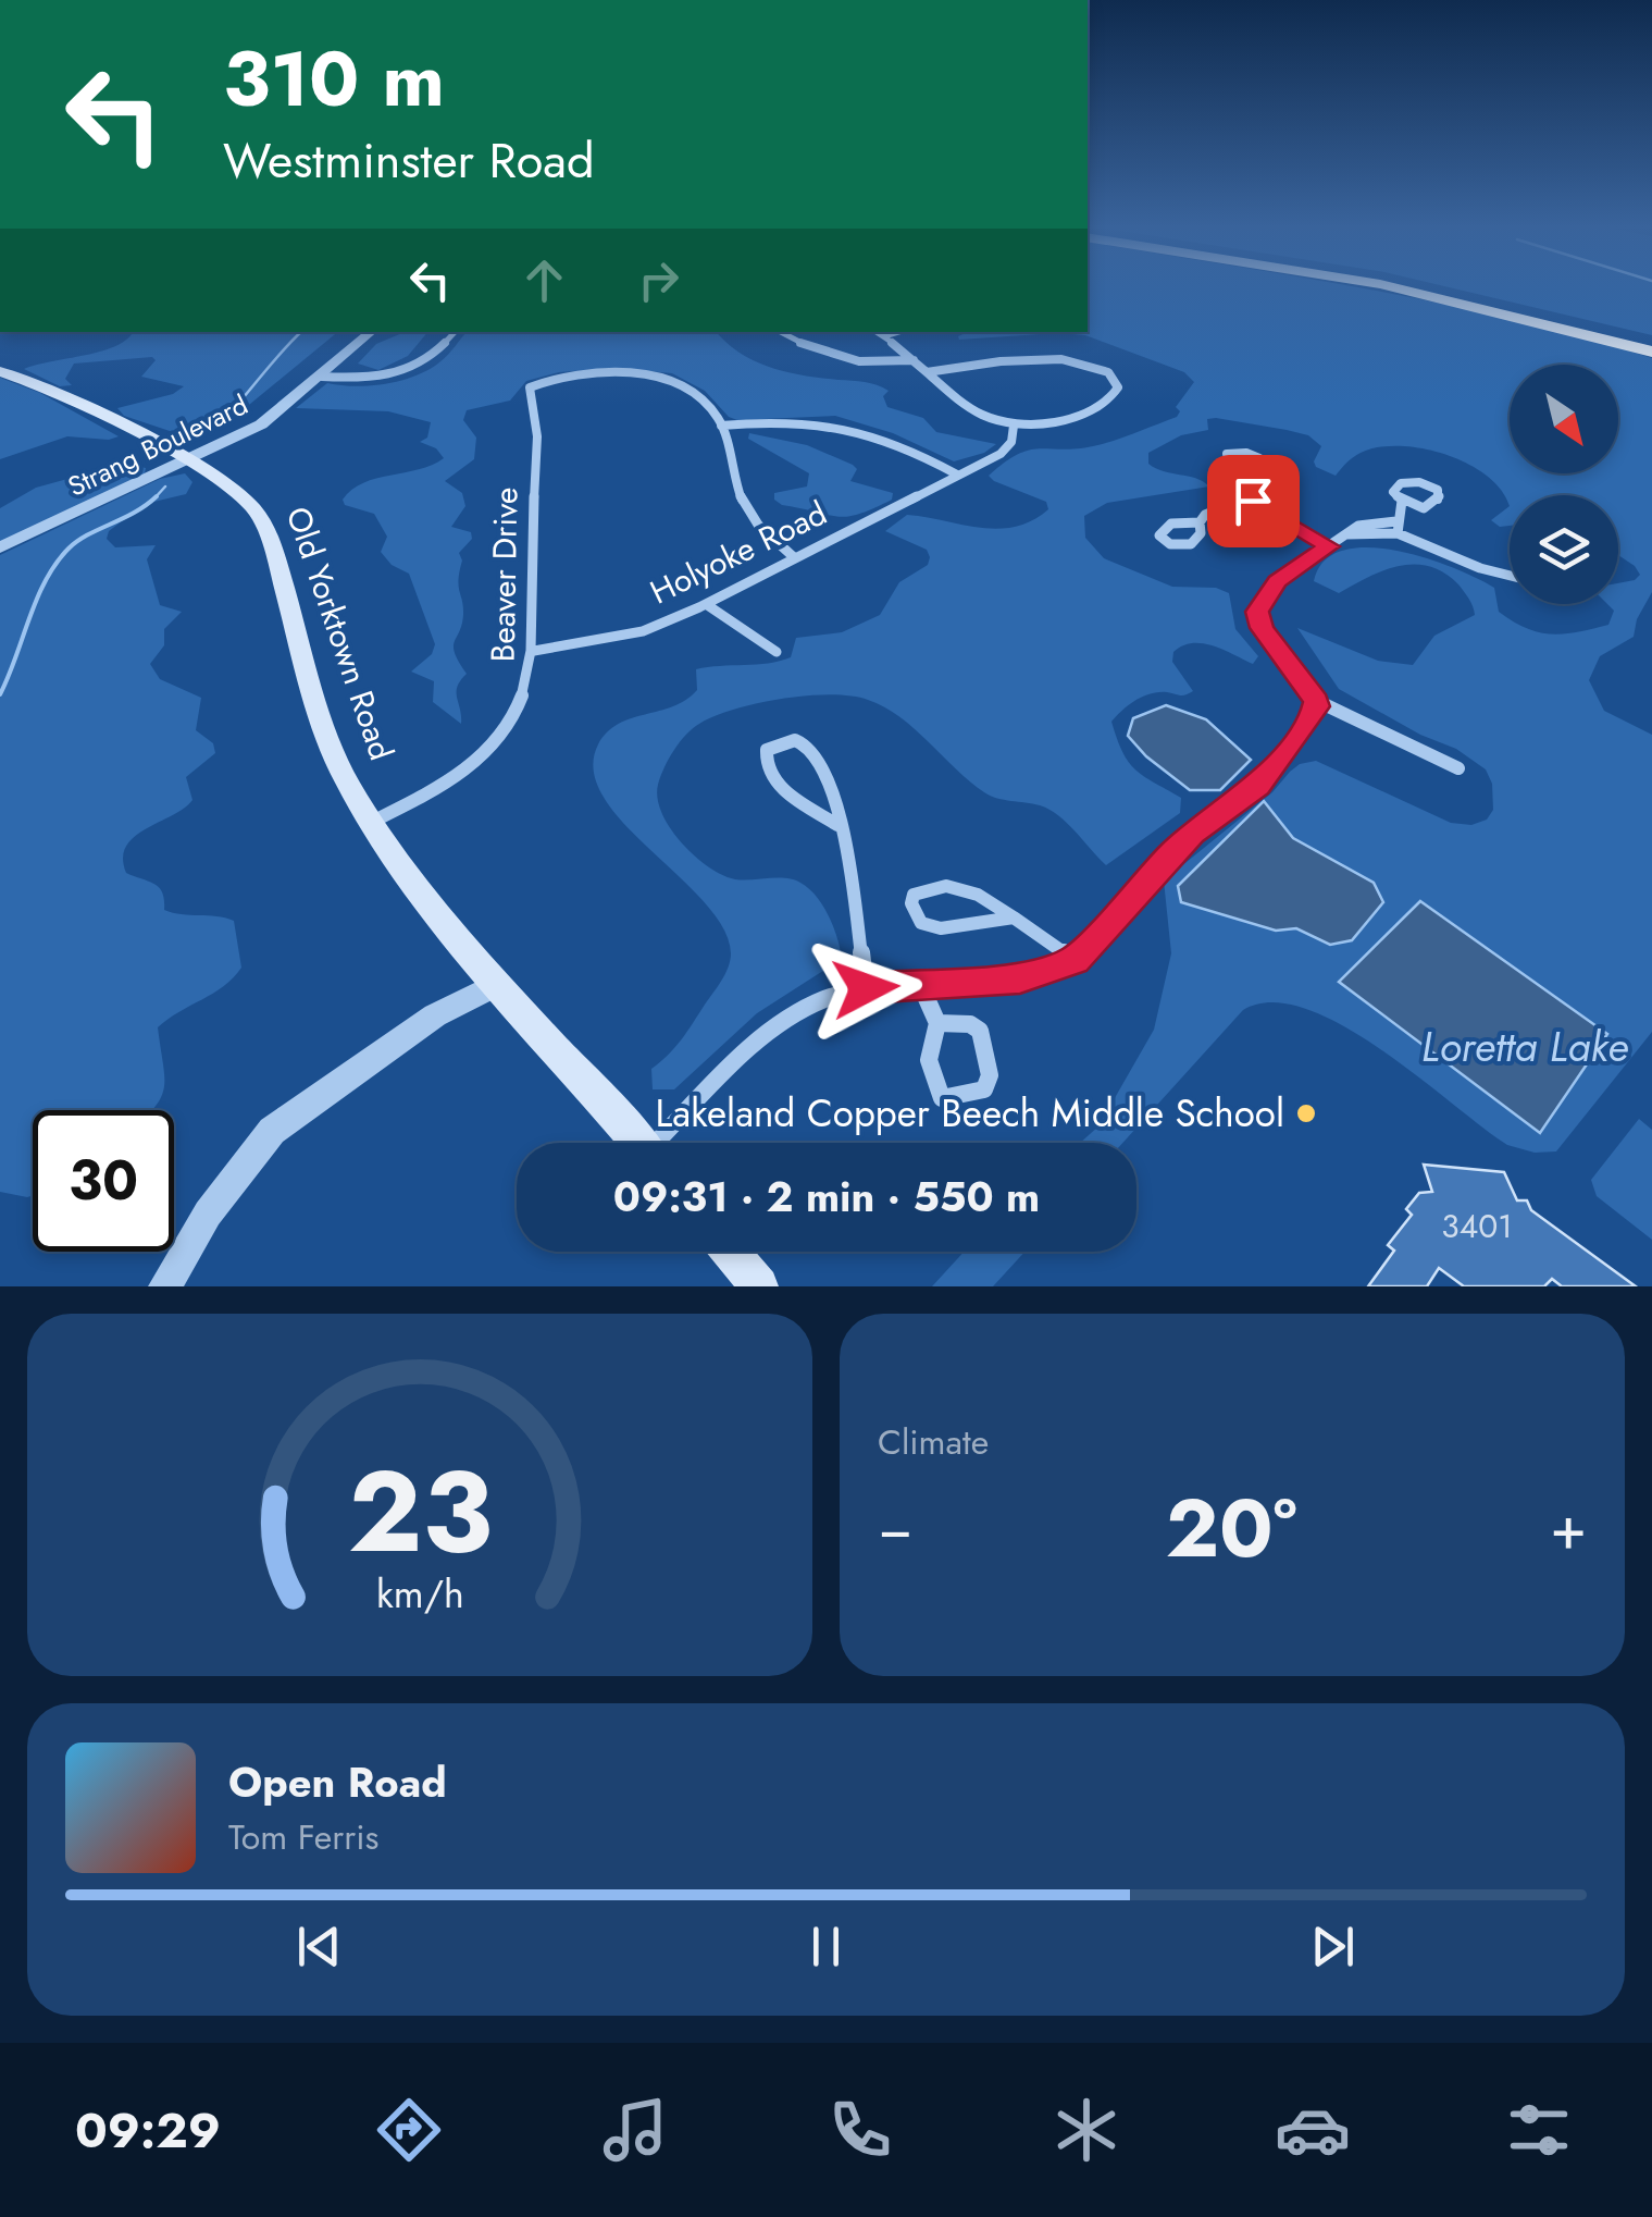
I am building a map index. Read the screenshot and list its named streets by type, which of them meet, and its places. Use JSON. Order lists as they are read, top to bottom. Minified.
{"streets":{"main road":["Old Yorktown Road"],"street":["Strang Boulevard","Holyoke Road","Beaver Drive"]},"crossings":[["Strang Boulevard","Old Yorktown Road"],["Holyoke Road","Beaver Drive"],["Beaver Drive","Old Yorktown Road"]],"water":["Loretta Lake"],"places":["Lakeland Copper Beech Middle School"],"house_numbers":["3401"],"north":"bottom right","page":{"turn":["310 m","Westminster Road"],"limit":"30","trip":"09:31 · 2 min · 550 m","tile":"Climate","heat":["−","20°","+"],"song":["Open Road","Tom Ferris"],"tabs":"09:29","gauge":["23","km/h"]}}
